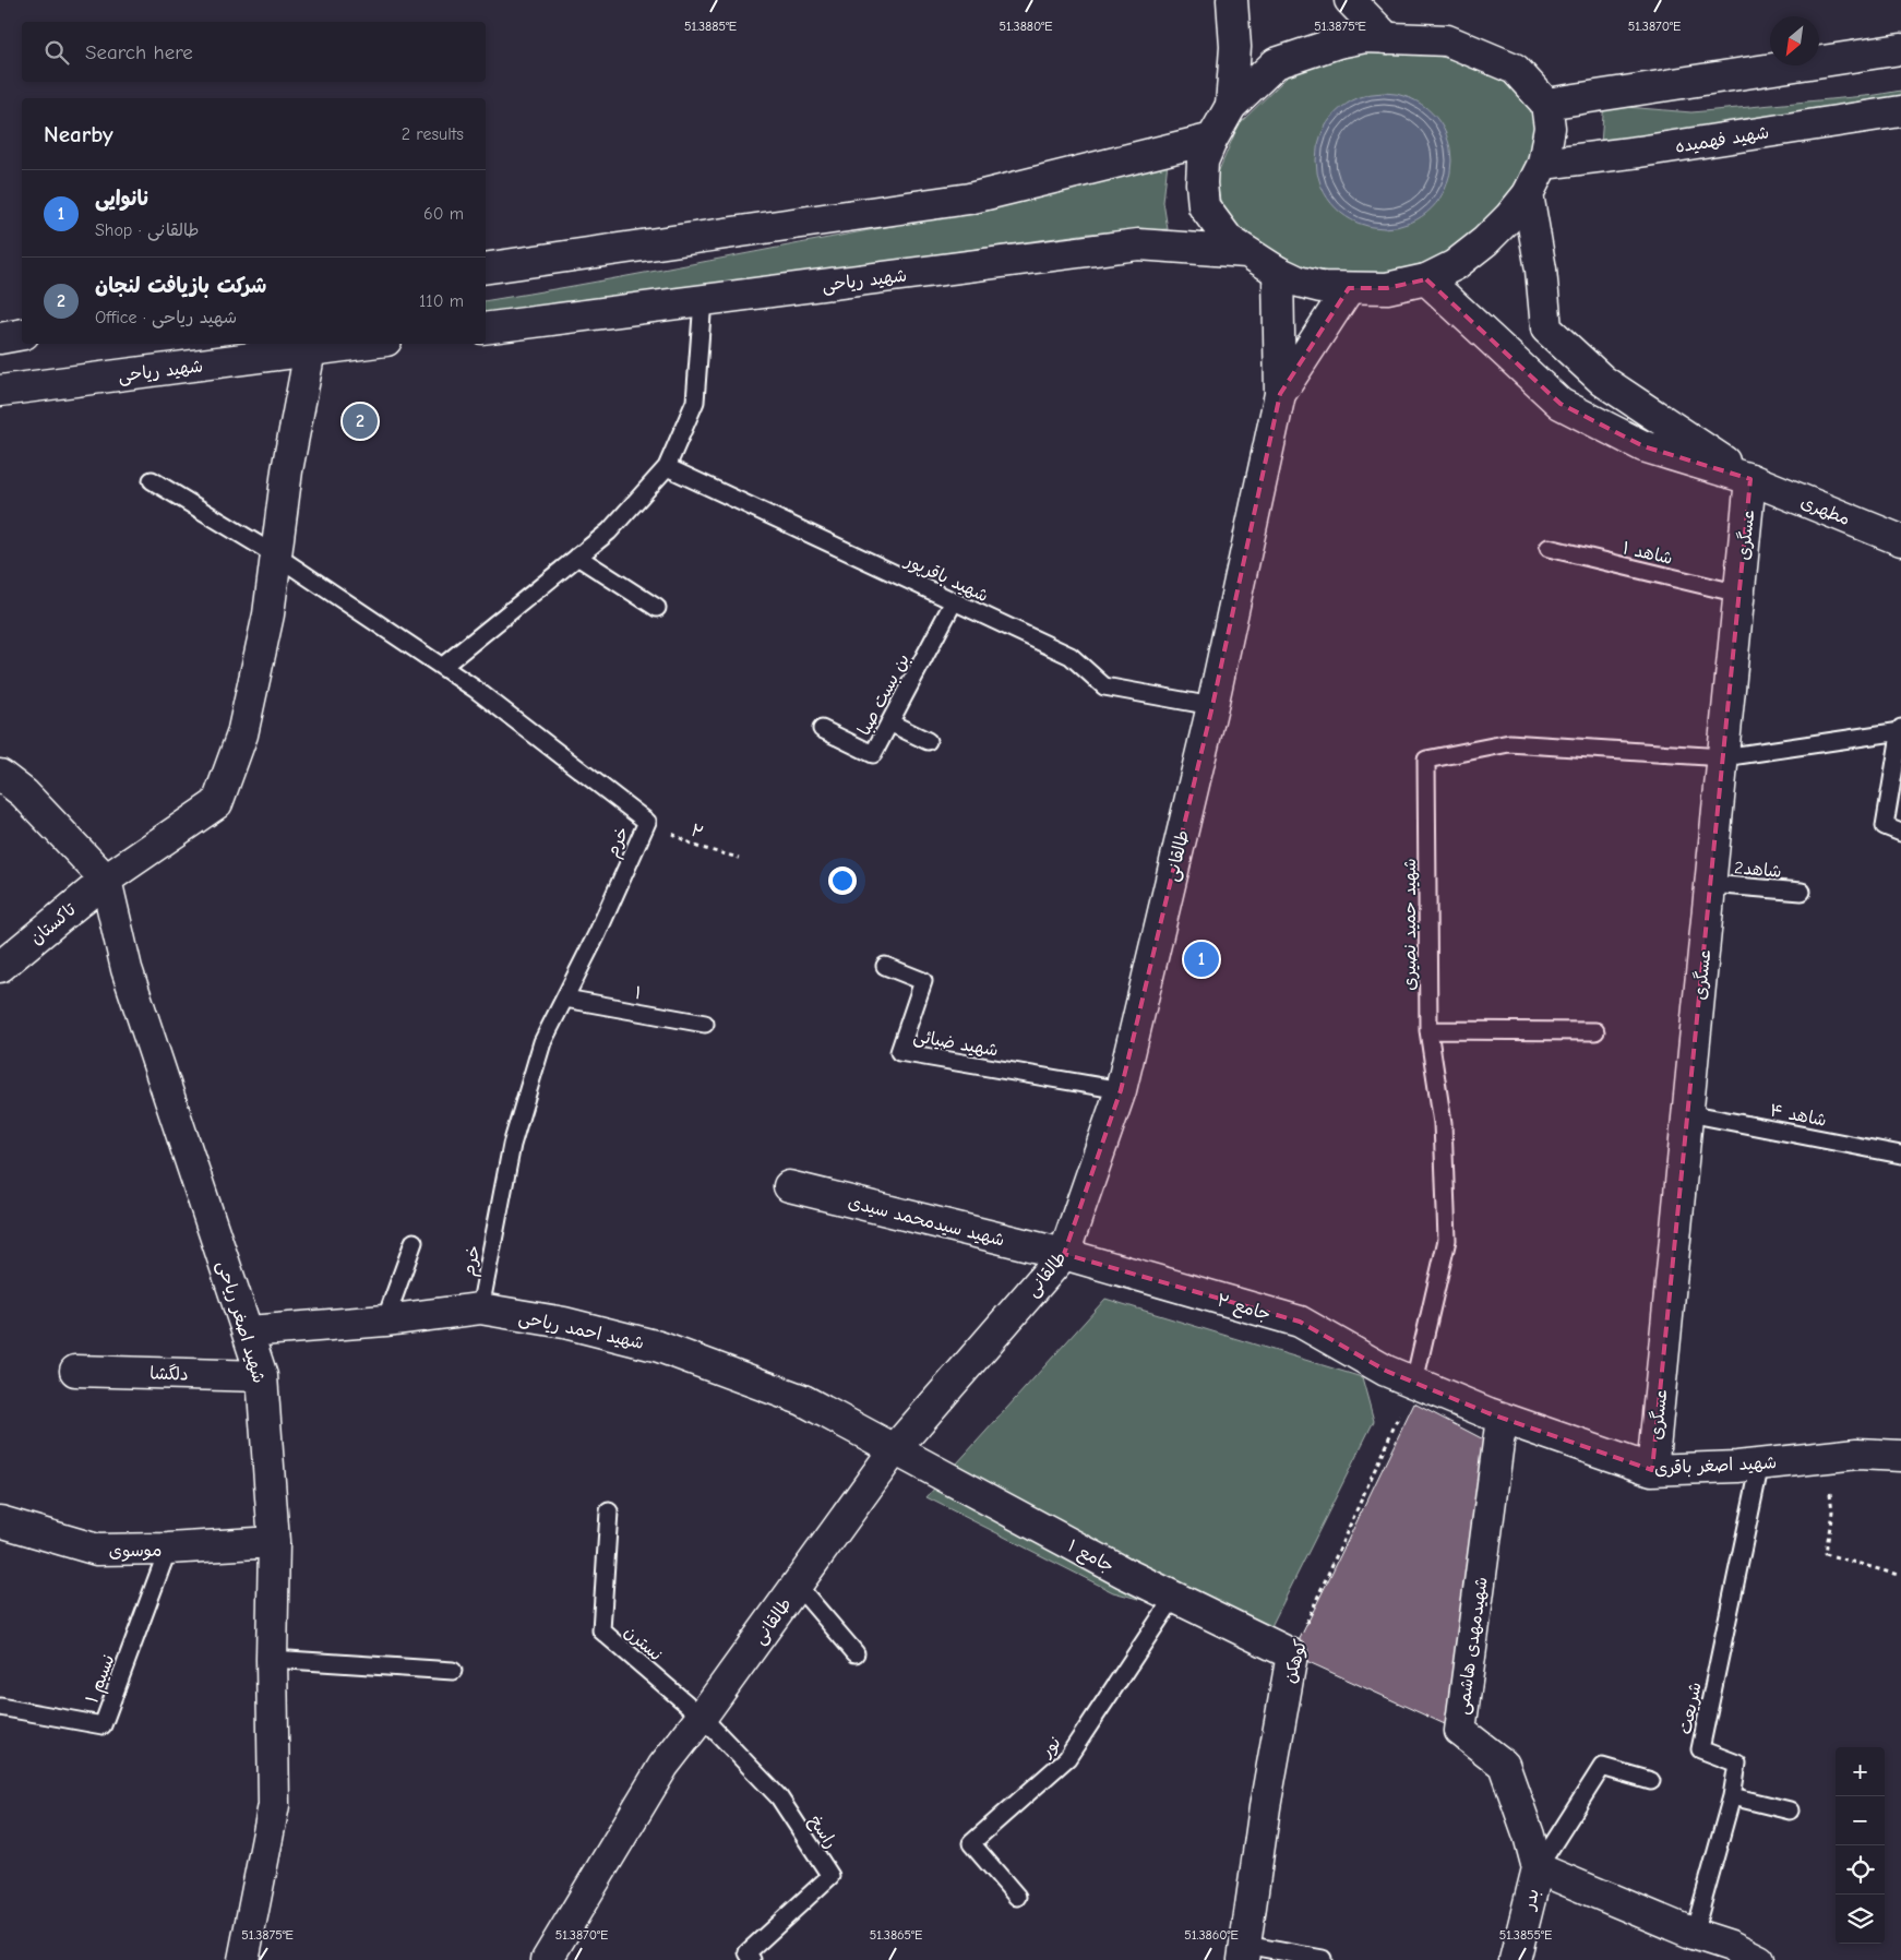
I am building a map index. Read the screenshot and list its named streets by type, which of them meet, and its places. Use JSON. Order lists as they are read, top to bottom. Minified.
{"streets":{"street":["شهید فهمیده","شهید ریاحی","مطهری","عسگری","طالقانی","تاکستان","شهید سیدمحمد سیدی","جامع ۲","شهید اصغر ریاحی","شهید احمد ریاحی","دلگشا","شهید اصغر باقری","موسوی","جامع ۱","شهیدمهدی هاشمی","کوهکن","بدر"],"lane":["شاهد ۱","شهید باقرپور","بن بست صبا","خرم","شاهد2","شهید حمید نصیری","۱","شهید ضیائی","شاهد ۴","نسترن","نسیم ۱","شریعت","نور","راسخ"],"path":["۲"]},"crossings":[["شهید ریاحی","تاکستان"],["مطهری","عسگری"],["عسگری","شاهد ۱"],["عسگری","شاهد2"],["عسگری","شهید حمید نصیری"],["عسگری","شاهد ۴"],["عسگری","شهید اصغر باقری"],["شهید باقرپور","بن بست صبا"],["شهید باقرپور","طالقانی"],["۲","خرم"],["خرم","تاکستان"],["خرم","۱"],["خرم","شهید احمد ریاحی"],["طالقانی","شهید ضیائی"],["طالقانی","شهید سیدمحمد سیدی"],["طالقانی","جامع ۲"],["طالقانی","شهید احمد ریاحی"],["طالقانی","جامع ۱"],["طالقانی","نسترن"],["طالقانی","راسخ"],["تاکستان","شهید اصغر ریاحی"],["شهید حمید نصیری","جامع ۲"],["شهید حمید نصیری","شهید اصغر باقری"],["شهید حمید نصیری","کوهکن"],["شهید سیدمحمد سیدی","جامع ۲"],["جامع ۲","شهید اصغر باقری"],["جامع ۲","کوهکن"],["شهید اصغر ریاحی","شهید احمد ریاحی"],["شهید اصغر ریاحی","دلگشا"],["شهید اصغر ریاحی","موسوی"],["شهید احمد ریاحی","جامع ۱"],["شهید اصغر باقری","شهیدمهدی هاشمی"],["شهید اصغر باقری","کوهکن"],["شهید اصغر باقری","شریعت"],["موسوی","نسیم ۱"],["جامع ۱","کوهکن"],["جامع ۱","نور"],["نسترن","راسخ"],["شهیدمهدی هاشمی","بدر"]],"north":"bottom left","page":{"search":"Search here","heading":["Nearby","2 results"],"list":[{"mark":"1","name":"نانوایی","note":"Shop · طالقانی","value":"60 m"},{"mark":"2","name":"شرکت بازیافت لنجان","note":"Office · شهید ریاحی","value":"110 m"}],"pins":["2","1"],"map_buttons":["+","−"]},"coordinates":["51.3885°E","51.3880°E","51.3875°E","51.3870°E","51.3865°E","51.3860°E","51.3855°E"]}
